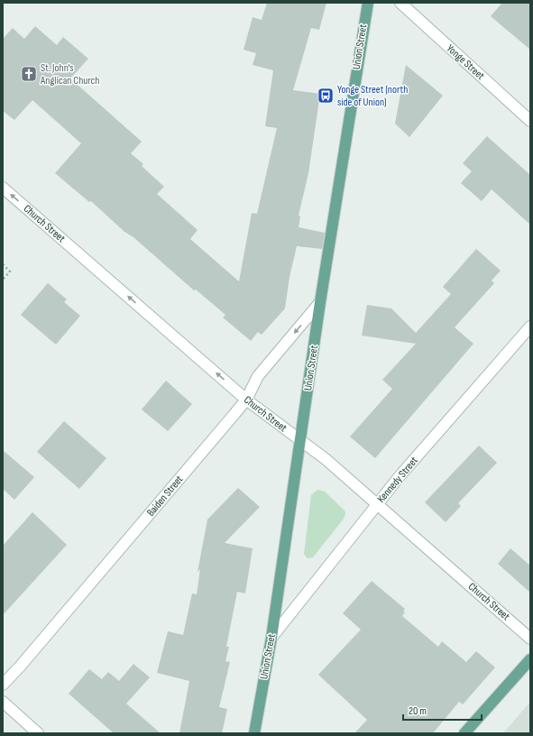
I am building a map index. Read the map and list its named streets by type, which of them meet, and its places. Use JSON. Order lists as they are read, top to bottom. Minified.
{"streets":{"main road":["Union Street"],"street":["Yonge Street","Church Street","Kennedy Street","Baiden Street"]},"crossings":[["Union Street","Church Street"],["Union Street","Kennedy Street"],["Union Street","Baiden Street"],["Church Street","Kennedy Street"],["Church Street","Baiden Street"]],"one_way":["Church Street"],"places":{"church":["St. John's Anglican Church"],"bus stop":["Yonge Street (north side of Union)"]},"scale_bar":"20 m"}
